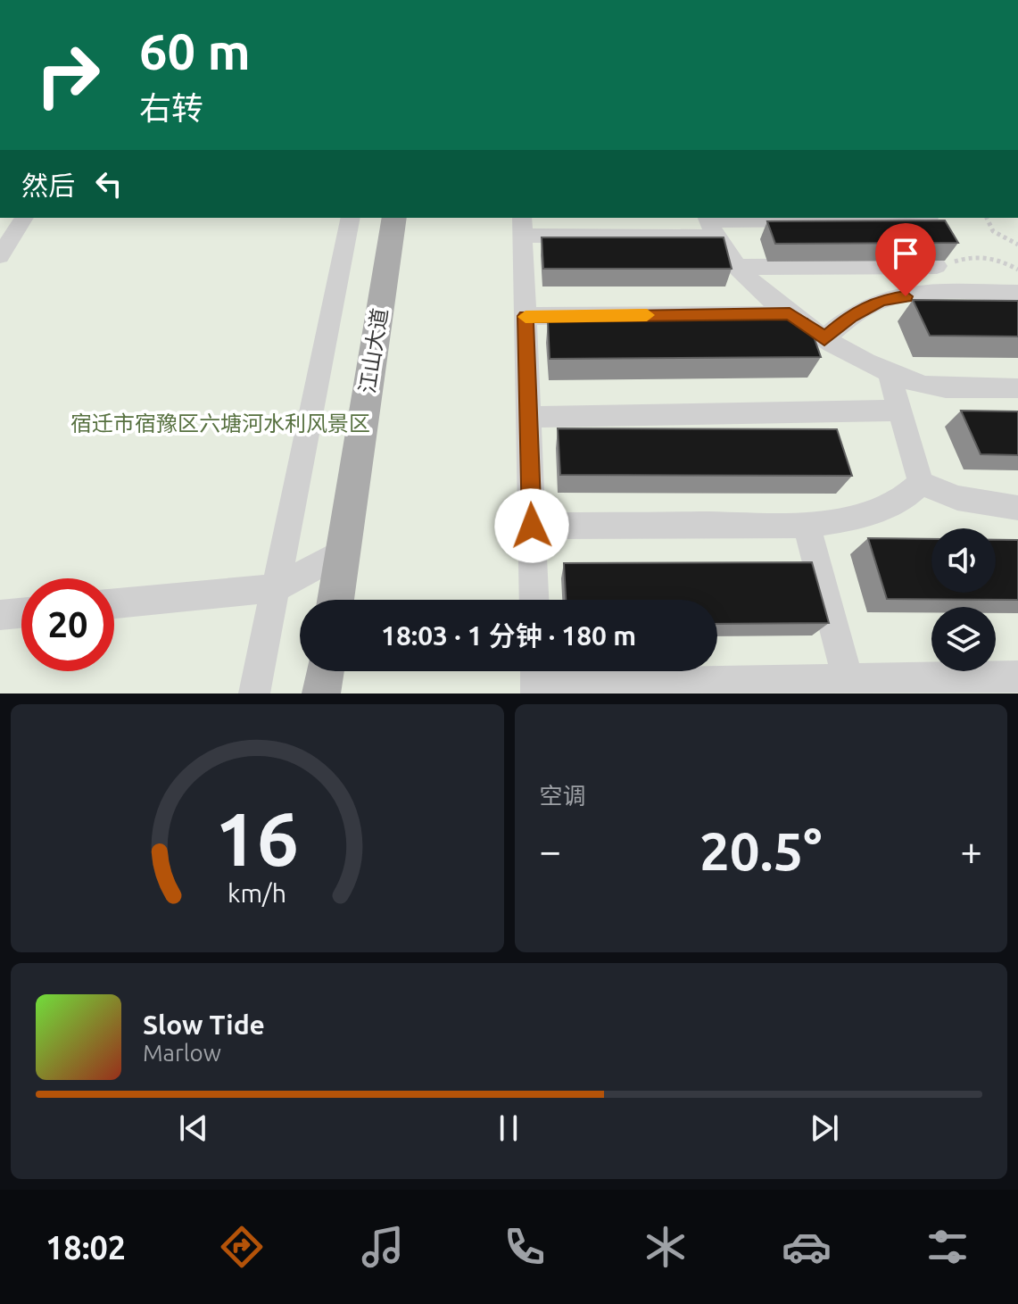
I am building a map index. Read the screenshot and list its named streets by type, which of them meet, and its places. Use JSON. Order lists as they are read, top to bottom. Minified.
{"streets":{"main road":["江山大道"]},"parks":["宿迁市宿豫区六塘河水利风景区"],"page":{"turn":["60 m","右转"],"then":"然后","limit":"20","trip":"18:03 · 1 分钟 · 180 m","tile":"空调","heat":["−","20.5°","+"],"song":["Slow Tide","Marlow"],"tabs":"18:02","gauge":["16","km/h"]}}
